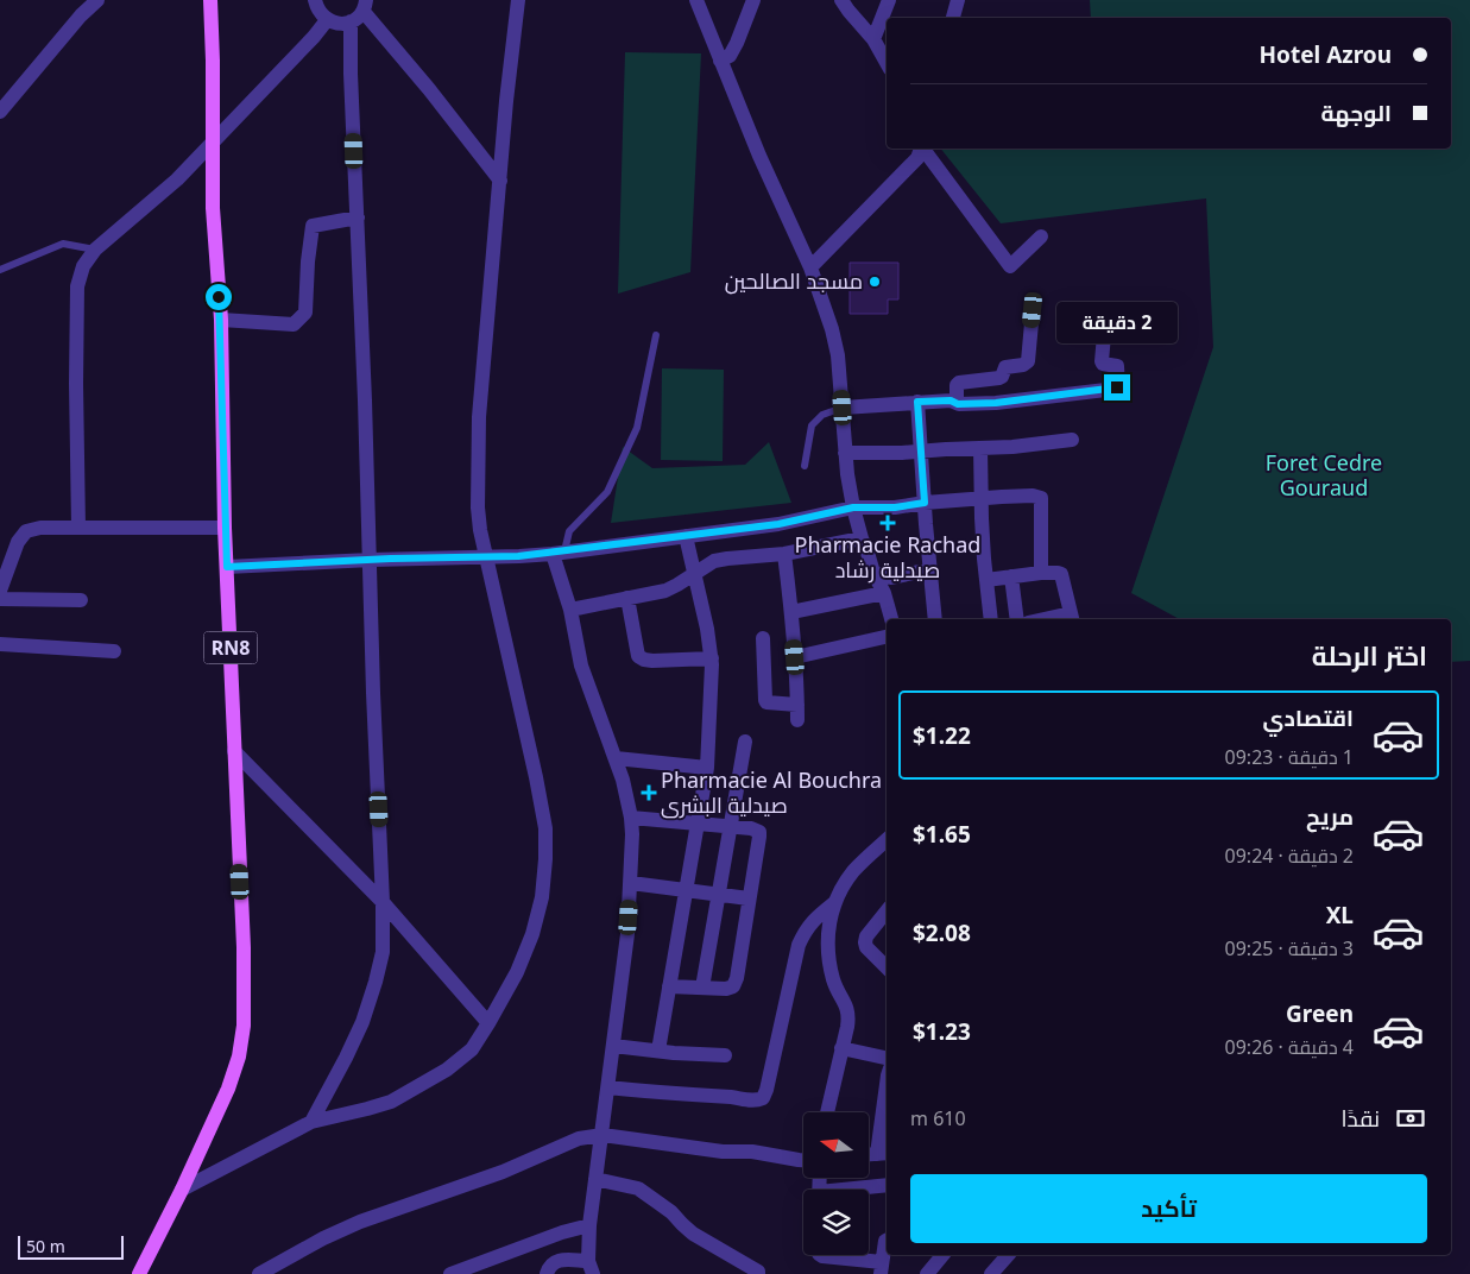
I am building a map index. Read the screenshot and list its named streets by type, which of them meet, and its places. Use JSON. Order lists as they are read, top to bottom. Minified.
{"streets":{"main road":["RN8"]},"parks":["Foret Cedre Gouraud"],"places":{"other":["مسجد الصالحين"],"health":["Pharmacie Rachad صيدلية رشاد","Pharmacie Al Bouchra صيدلية البشرى"]},"scale_bar":"50 m","north":"left","page":{"banner":["Hotel Azrou","الوجهة"],"bubble":"2 دقيقة","heading":"اختر الرحلة","list":[{"name":"اقتصادي","note":"1 دقيقة · 09:23","value":"$1.22"},{"name":"مريح","note":"2 دقيقة · 09:24","value":"$1.65"},{"name":"XL","note":"3 دقيقة · 09:25","value":"$2.08"},{"name":"Green","note":"4 دقيقة · 09:26","value":"$1.23"}],"pay":["نقدًا","610 m"],"buttons":"تأكيد","scale":"50 m"}}
